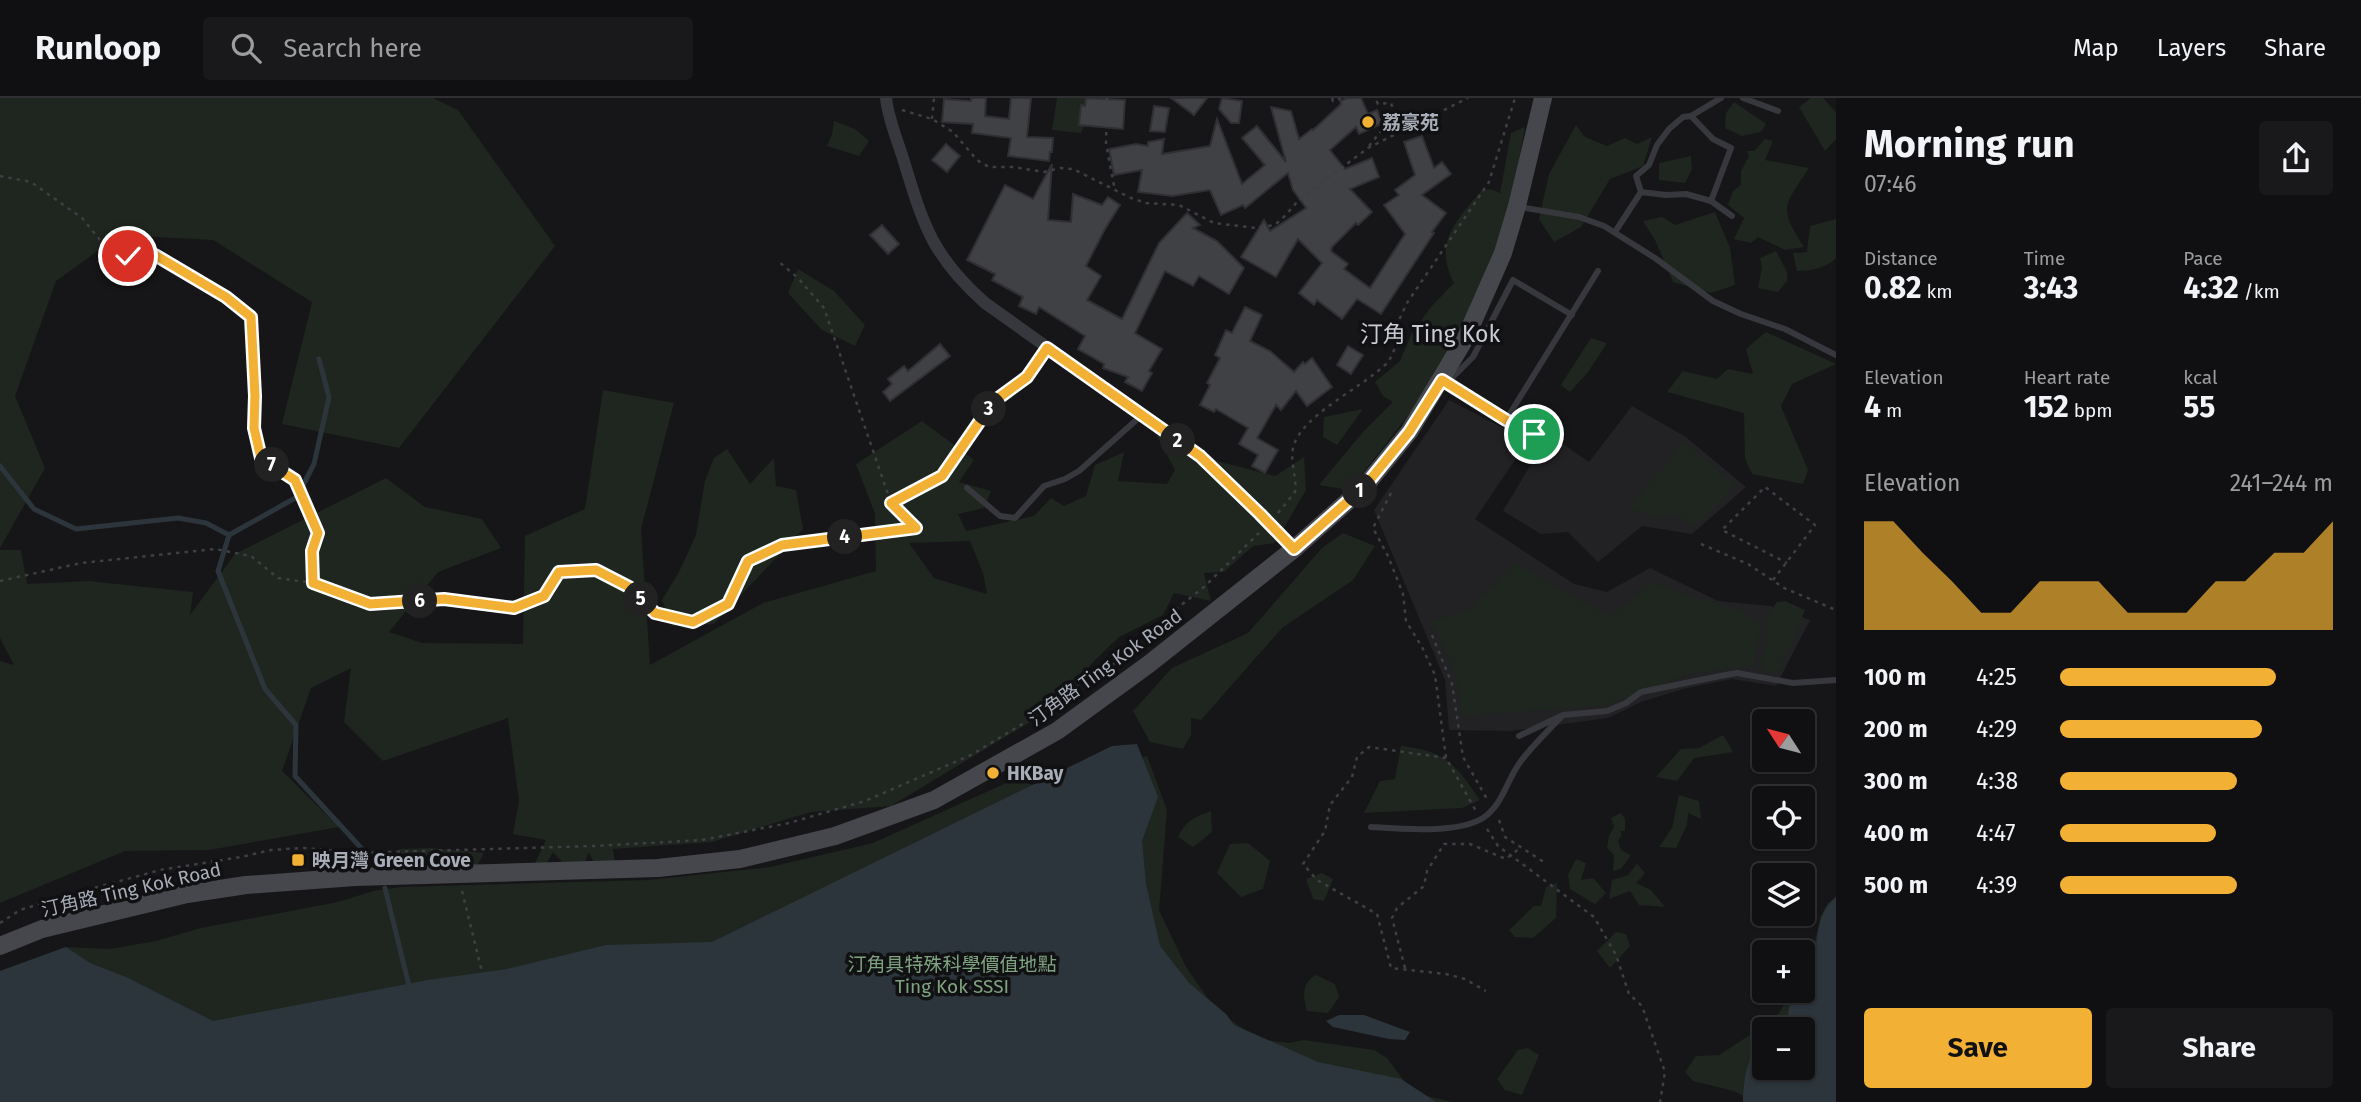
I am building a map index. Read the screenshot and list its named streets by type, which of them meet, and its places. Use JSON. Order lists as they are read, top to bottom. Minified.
{"streets":{"main road":["汀角路 Ting Kok Road"]},"districts":["汀角 Ting Kok"],"parks":["汀角具特殊科學價值地點 Ting Kok SSSI"],"places":{"other":["荔豪苑","HKBay"],"transit":["映月灣 Green Cove"]},"north":"top left","page":{"header":"Runloop","search":"Search here","nav":["Map","Layers","Share"],"heading":["Morning run","07:46"],"stats":[["Distance","0.82 km"],["Time","3:43"],["Pace","4:32 /km"],["Elevation","4 m"],["Heart rate","152 bpm"],["kcal","55"]],"pins":["3","2","7","1","4","5","6"],"chart":["Elevation","241–244 m"],"list":[{"name":"100 m","note":"4:25"},{"name":"200 m","note":"4:29"},{"name":"300 m","note":"4:38"},{"name":"400 m","note":"4:47"},{"name":"500 m","note":"4:39"}],"map_buttons":["+","−"],"buttons":["Save","Share"]}}
